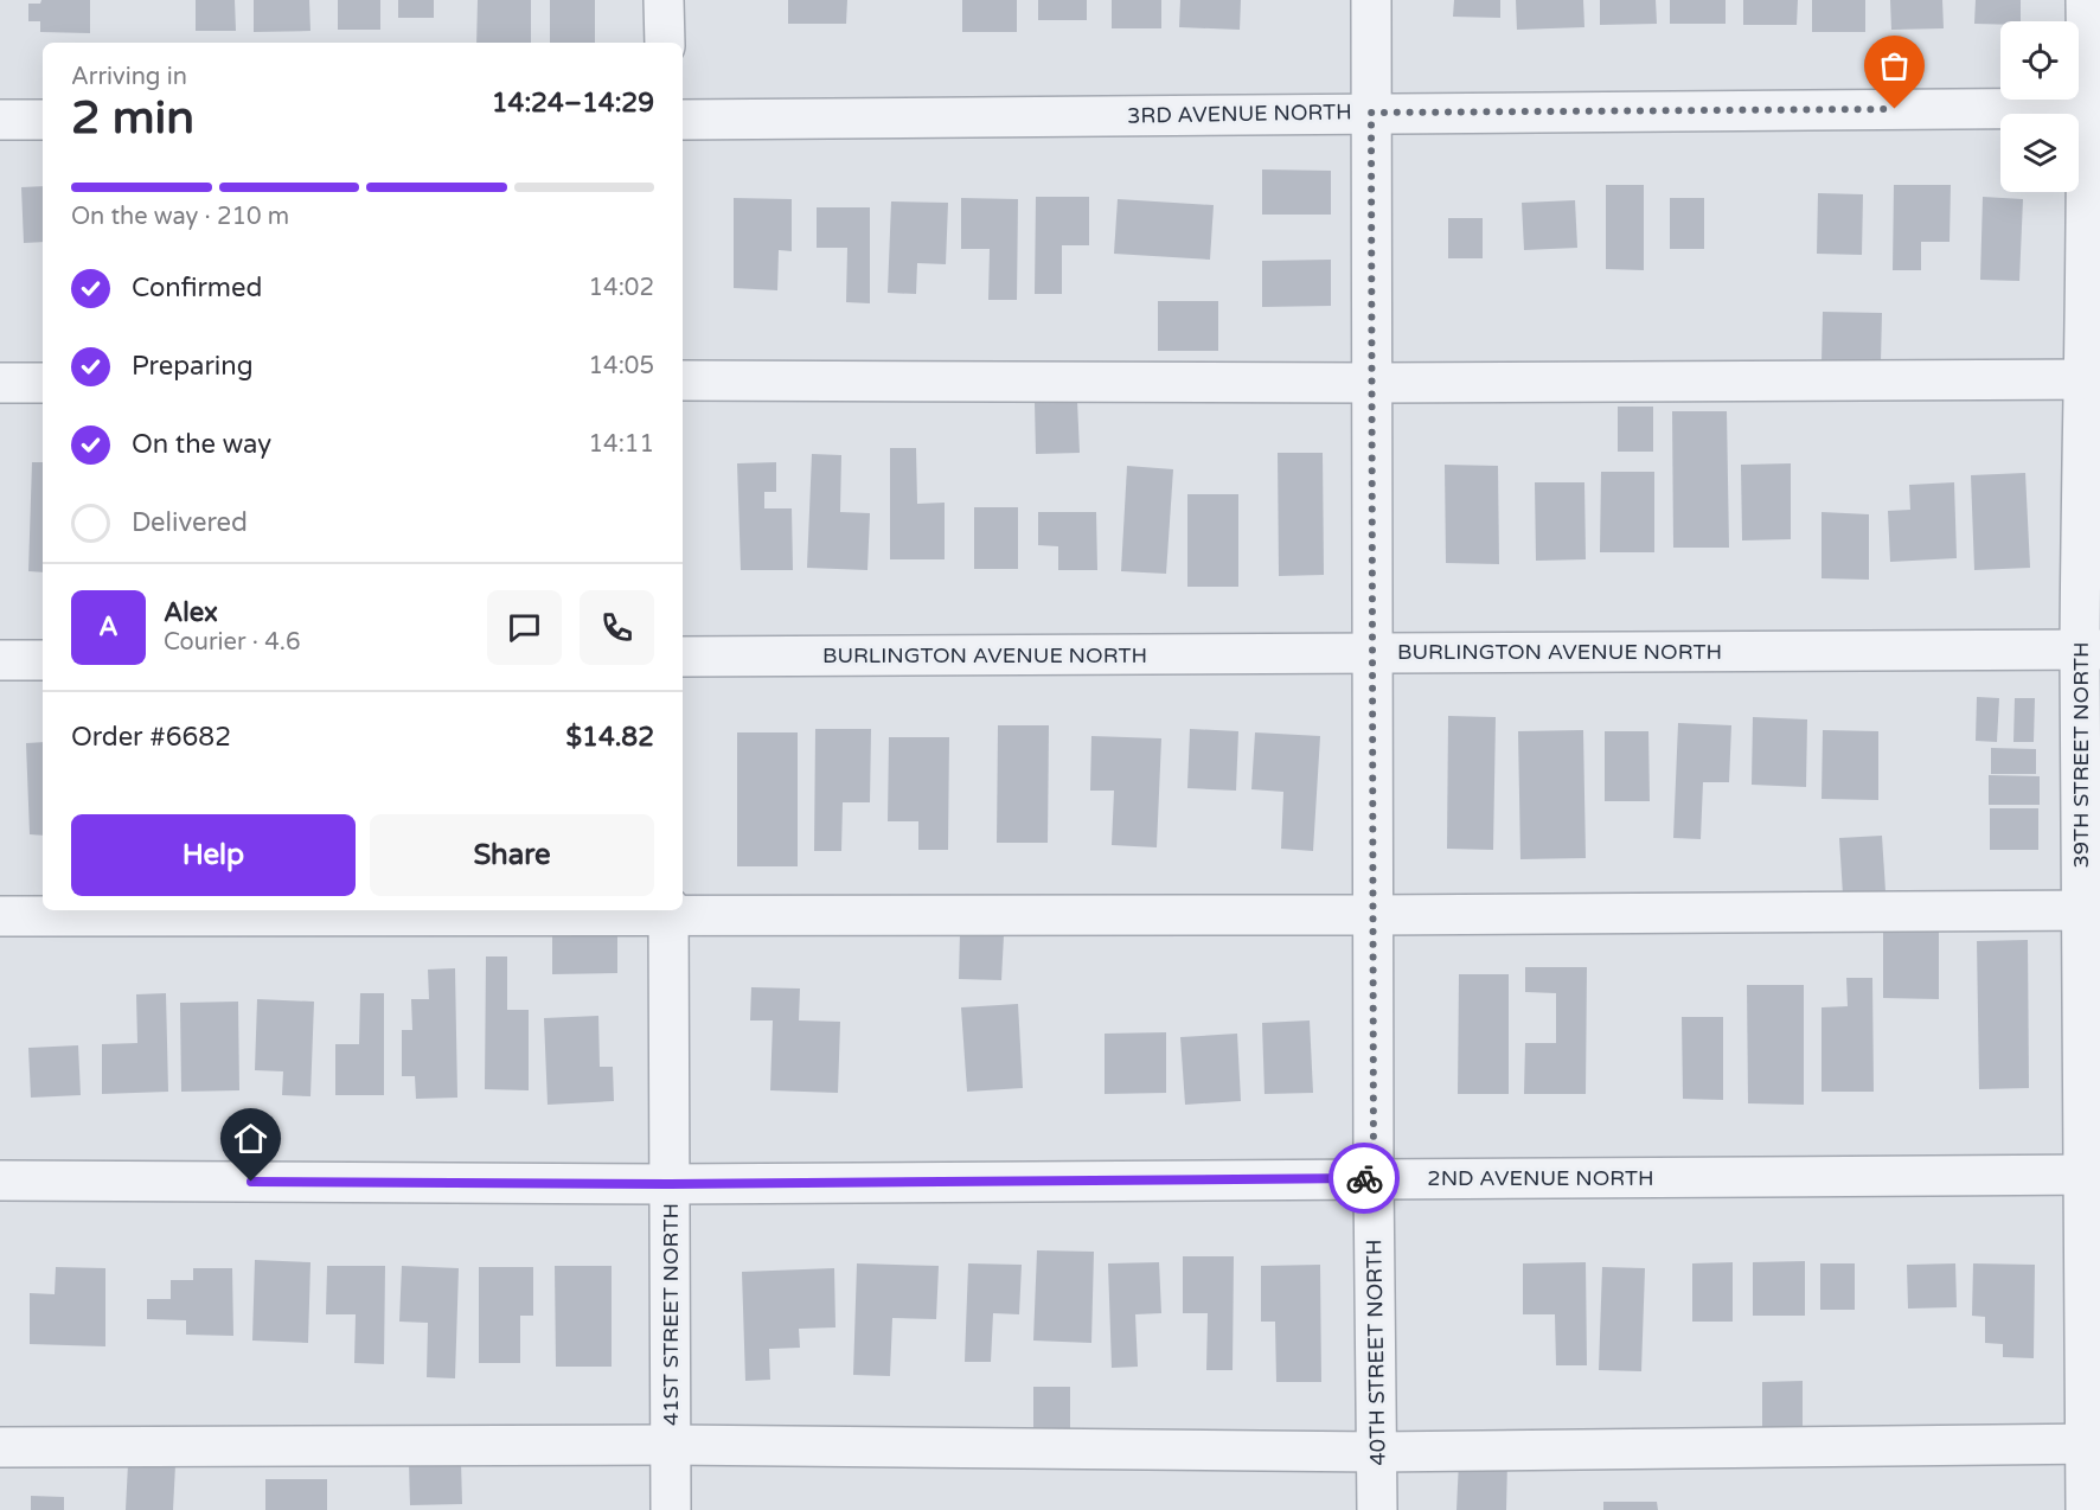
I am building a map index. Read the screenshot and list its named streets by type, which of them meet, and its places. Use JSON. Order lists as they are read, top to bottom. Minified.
{"streets":{"street":["3RD AVENUE NORTH","BURLINGTON AVENUE NORTH","39TH STREET NORTH","2ND AVENUE NORTH","41ST STREET NORTH","40TH STREET NORTH"]},"crossings":[["3RD AVENUE NORTH","39TH STREET NORTH"],["3RD AVENUE NORTH","40TH STREET NORTH"],["BURLINGTON AVENUE NORTH","39TH STREET NORTH"],["BURLINGTON AVENUE NORTH","40TH STREET NORTH"],["39TH STREET NORTH","2ND AVENUE NORTH"],["2ND AVENUE NORTH","41ST STREET NORTH"],["2ND AVENUE NORTH","40TH STREET NORTH"]],"page":{"heading":["2 min","Arriving in","14:24–14:29"],"panel":["Alex","Courier · 4.6","Order #6682","$14.82"],"bar":"On the way · 210 m","list":[["Confirmed","14:02"],["Preparing","14:05"],["On the way","14:11"],"Delivered"],"round":"A","buttons":["Help","Share"]}}
